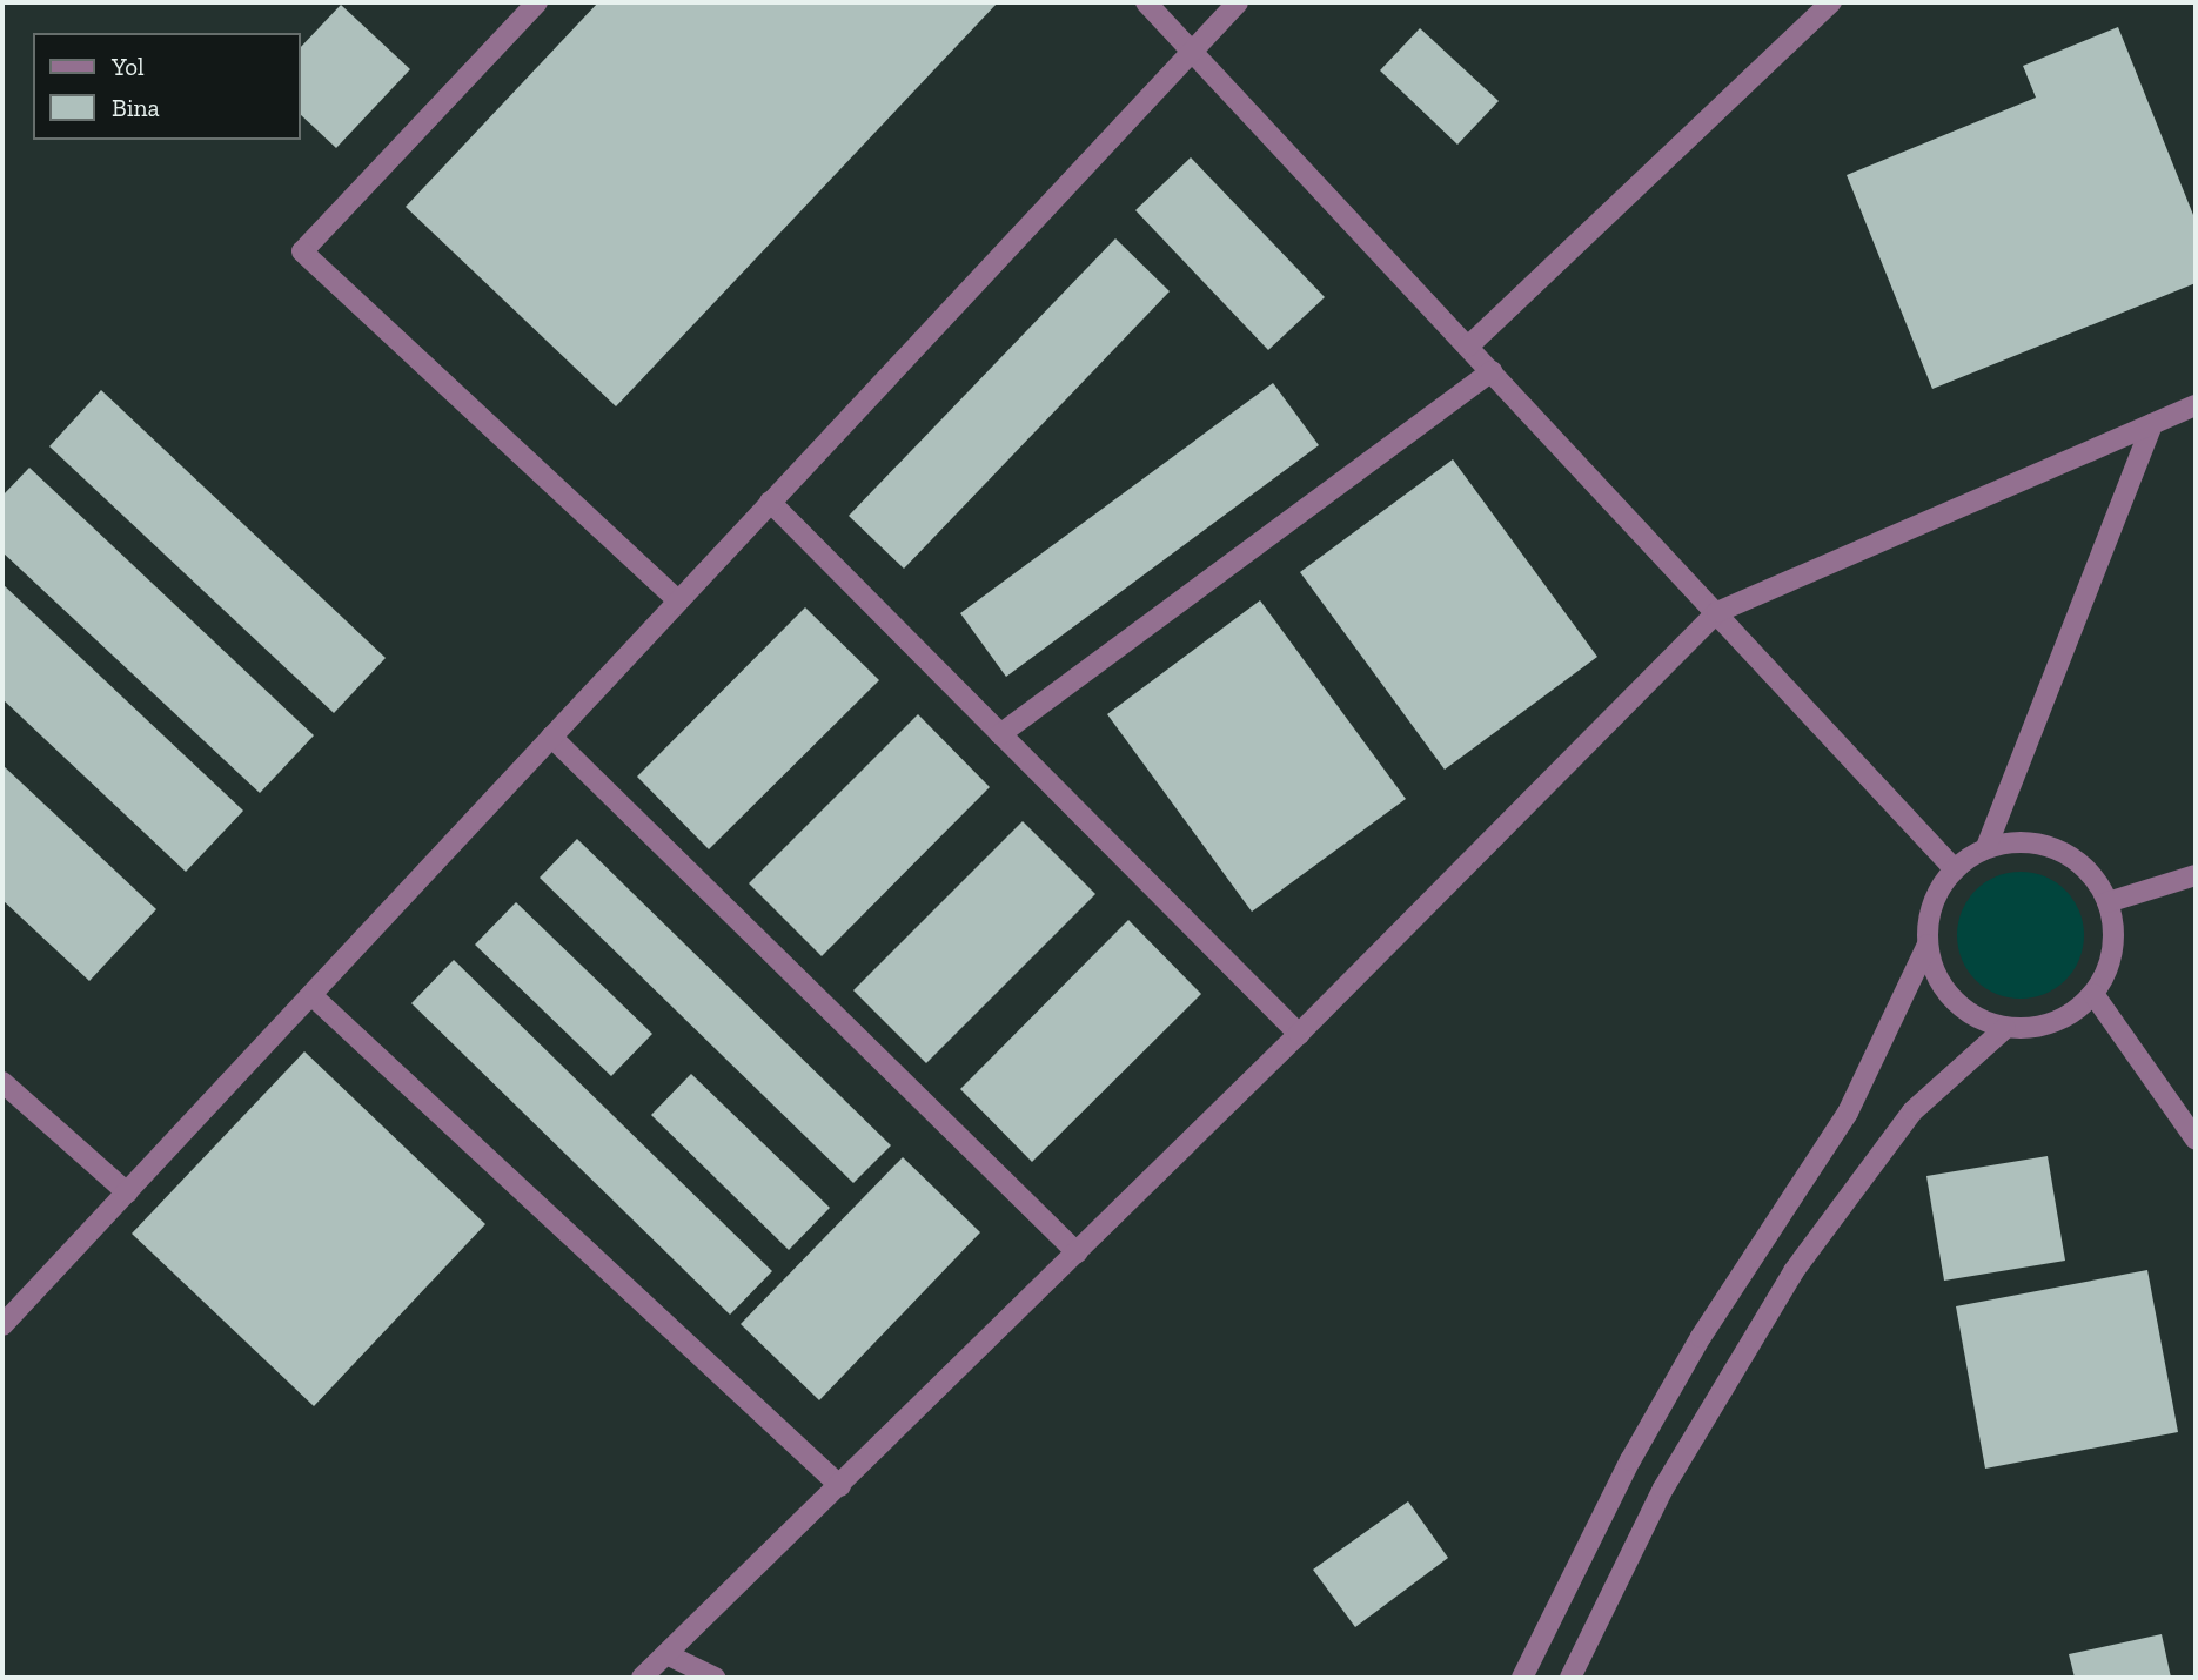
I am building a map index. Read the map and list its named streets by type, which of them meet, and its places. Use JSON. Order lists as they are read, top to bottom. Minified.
{"legend":["Yol","Bina"]}
